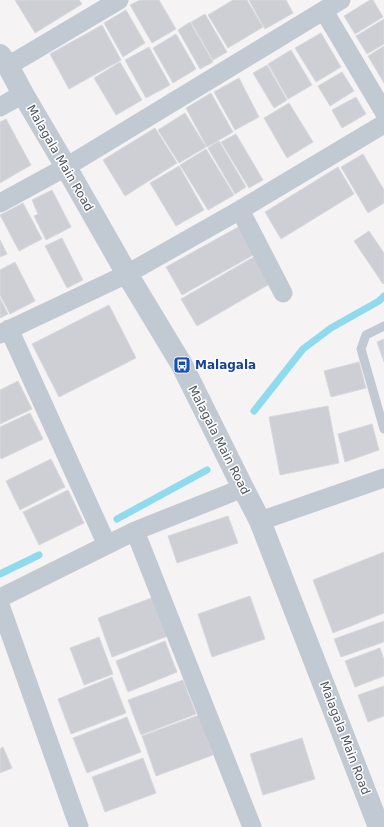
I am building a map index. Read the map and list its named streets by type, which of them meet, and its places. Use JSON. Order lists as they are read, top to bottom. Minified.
{"streets":{"street":["Malagala Main Road"]},"places":{"bus stop":["Malagala"]}}
